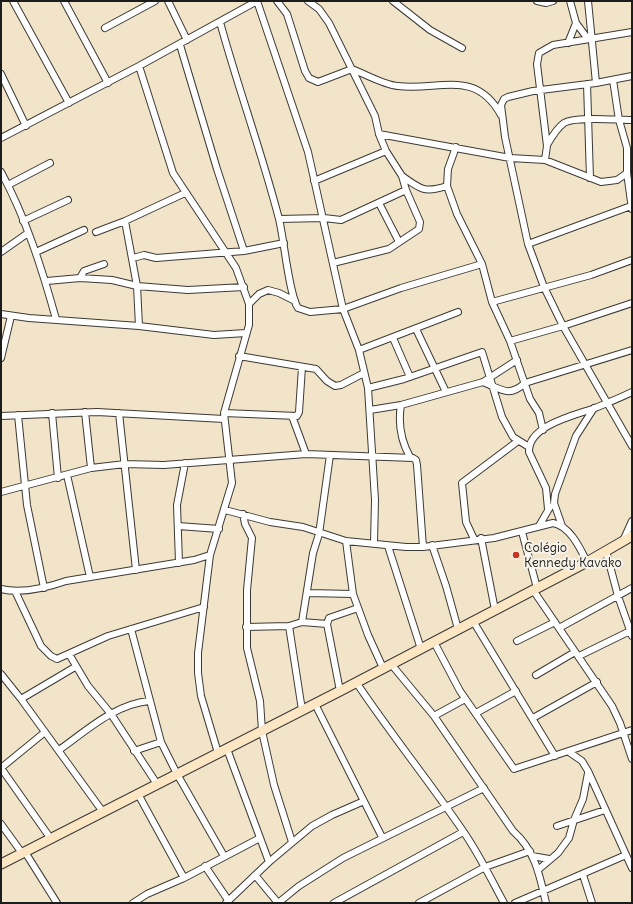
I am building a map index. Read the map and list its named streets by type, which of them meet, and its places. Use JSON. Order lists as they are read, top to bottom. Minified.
{"places":["Colégio Kennedy Kavako"]}
